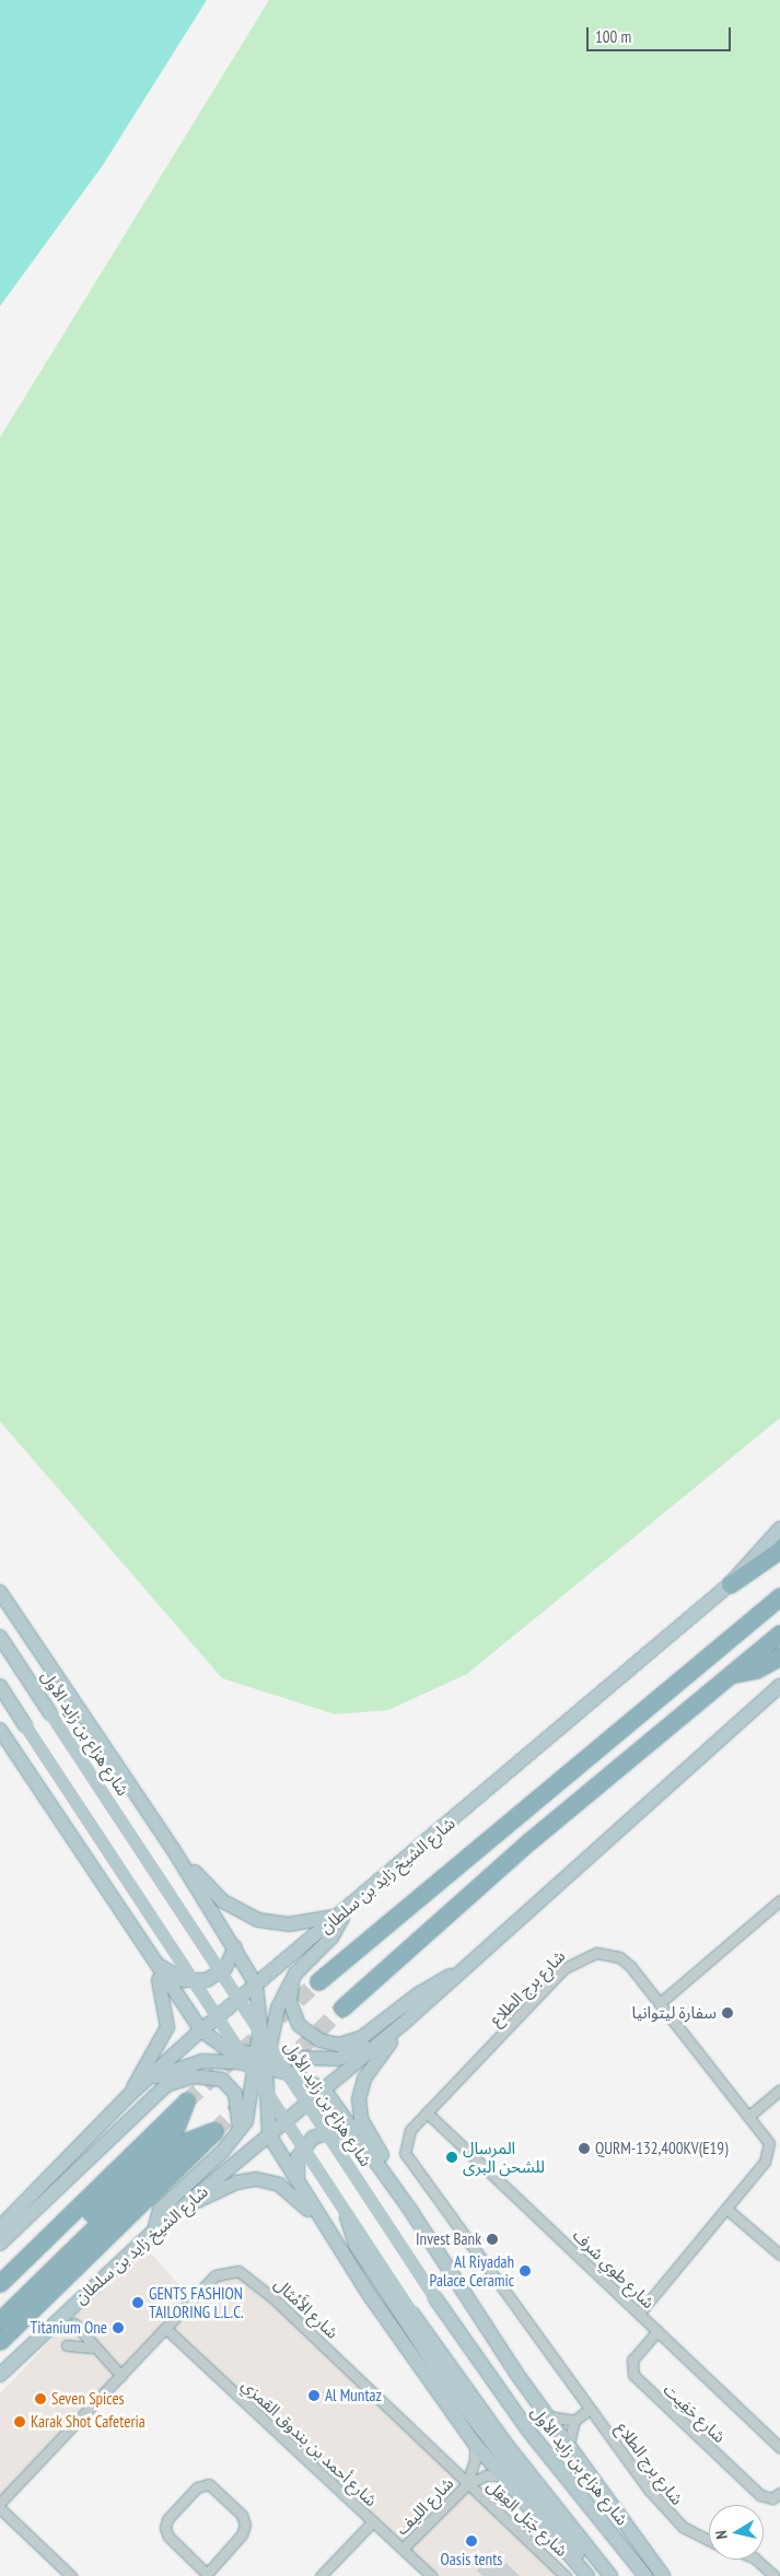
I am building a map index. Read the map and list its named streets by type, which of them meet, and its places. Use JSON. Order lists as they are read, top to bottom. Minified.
{"streets":{"highway":["شارع الشيخ زايد بن سلطان"],"main road":["شارع هزاع بن زايد الأول"],"street":["شارع برج الطلاع","شارع طوي شرف","شارع الأَمْثال","شارع حَفِيت","شارع أحمد بن بندوق القمزي","شارع الليف","شارع جَبَل العِقِل"]},"crossings":[["شارع برج الطلاع","شارع طوي شرف"],["شارع طوي شرف","شارع حَفِيت"],["شارع الأَمْثال","شارع أحمد بن بندوق القمزي"],["شارع الأَمْثال","شارع الليف"],["شارع الأَمْثال","شارع جَبَل العِقِل"],["شارع أحمد بن بندوق القمزي","شارع الليف"],["شارع الليف","شارع جَبَل العِقِل"]],"places":["سفارة ليتوانيا","QURM-132,400KV(E19)","المرسال للشحن البرى","Invest Bank","Al Riyadah Palace Ceramic","GENTS FASHION TAILORING L.L.C.","Titanium One","Al Muntaz","Seven Spices","Karak Shot Cafeteria","Oasis tents"],"scale_bar":"100 m","north":"left"}
